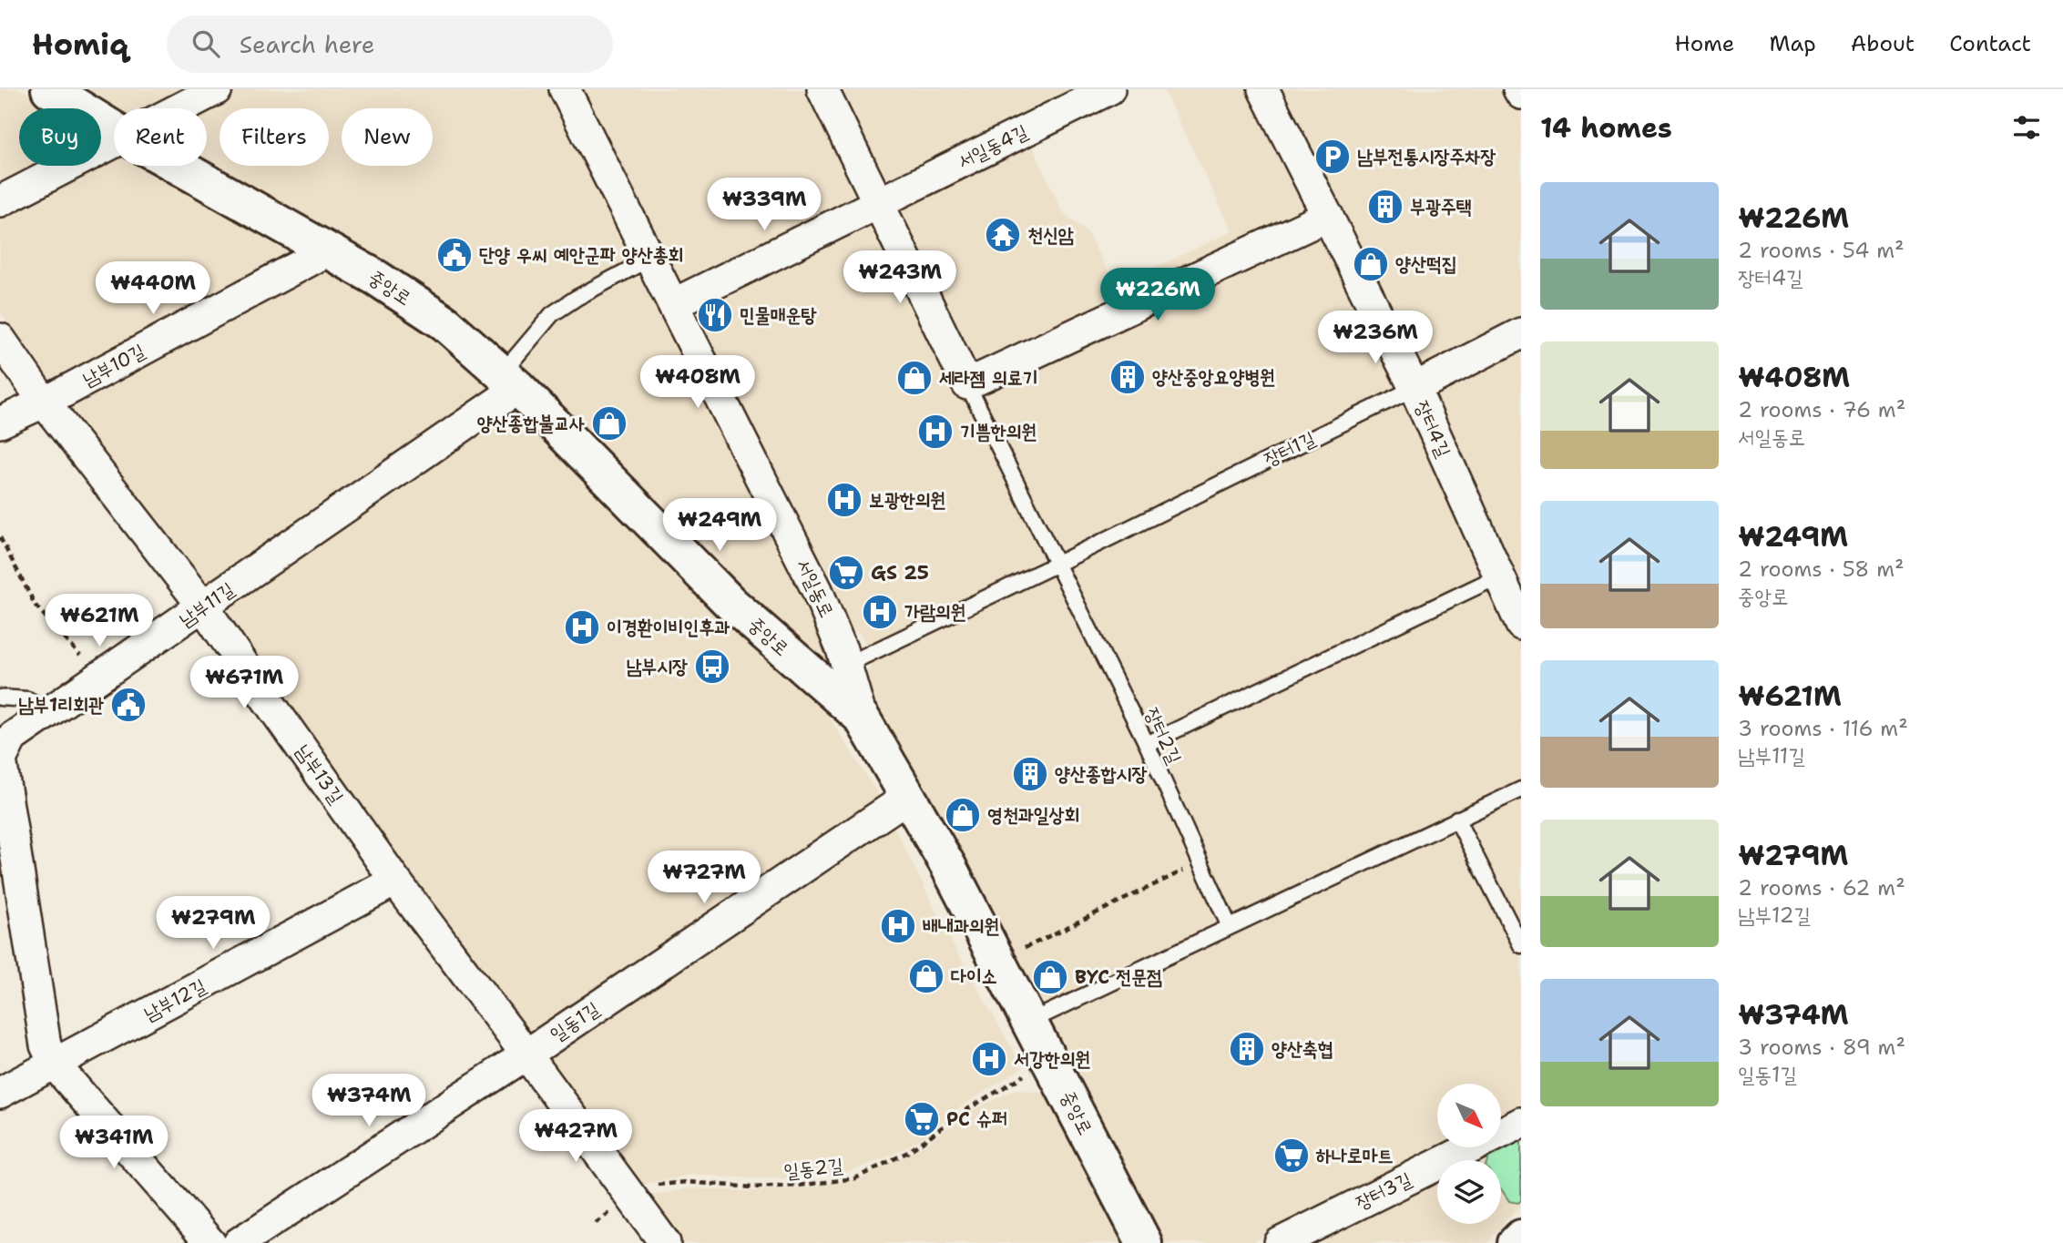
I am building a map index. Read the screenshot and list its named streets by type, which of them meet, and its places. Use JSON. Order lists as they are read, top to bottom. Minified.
{"streets":{"main road":["중앙로"],"street":["서일동4길","남부10길","장터4길","장터1길","서일동로","남부11길","남부13길","남부12길","일동1길","장터3길"],"lane":["장터2길"],"path":["일동2길"]},"crossings":[["서일동4길","서일동로"],["중앙로","남부10길"],["중앙로","서일동로"],["중앙로","남부11길"],["중앙로","일동1길"],["중앙로","일동2길"],["남부10길","남부13길"],["장터4길","장터1길"],["장터1길","서일동로"],["장터1길","장터2길"],["남부11길","남부13길"],["남부11길","남부12길"],["남부13길","남부12길"],["남부13길","일동1길"],["남부13길","일동2길"]],"places":{"parking":["남부전통시장주차장"],"building":["부광주택","양산중앙요양병원","양산종합시장","양산축협"],"temple":["천신암"],"public building":["단양 우씨 예안군파 양산총회","남부1리회관"],"shop":["양산떡집","세라젬 의료기","양산종합불교사","영천과일상회","다이소","BYC 전문점"],"restaurant":["민물매운탕"],"hospital":["기쁨한의원","보광한의원","가람의원","이경환이비인후과","배내과의원","서강한의원"],"supermarket":["GS 25","PC 슈퍼","하나로마트"],"bus stop":["남부시장"]},"north":"bottom right","page":{"header":"Homiq","search":"Search here","nav":["Home","Map","About","Contact"],"heading":"14 homes","chip":["Buy","Rent","Filters","New"],"list":[{"name":"₩226M","note":"2 rooms · 54 m² · 장터4길"},{"name":"₩408M","note":"2 rooms · 76 m² · 서일동로"},{"name":"₩249M","note":"2 rooms · 58 m² · 중앙로"},{"name":"₩621M","note":"3 rooms · 116 m² · 남부11길"},{"name":"₩279M","note":"2 rooms · 62 m² · 남부12길"},{"name":"₩374M","note":"3 rooms · 89 m² · 일동1길"}],"price":["₩339M","₩243M","₩440M","₩226M","₩236M","₩408M","₩249M","₩621M","₩671M","₩727M","₩279M","₩374M","₩427M","₩341M"]}}
